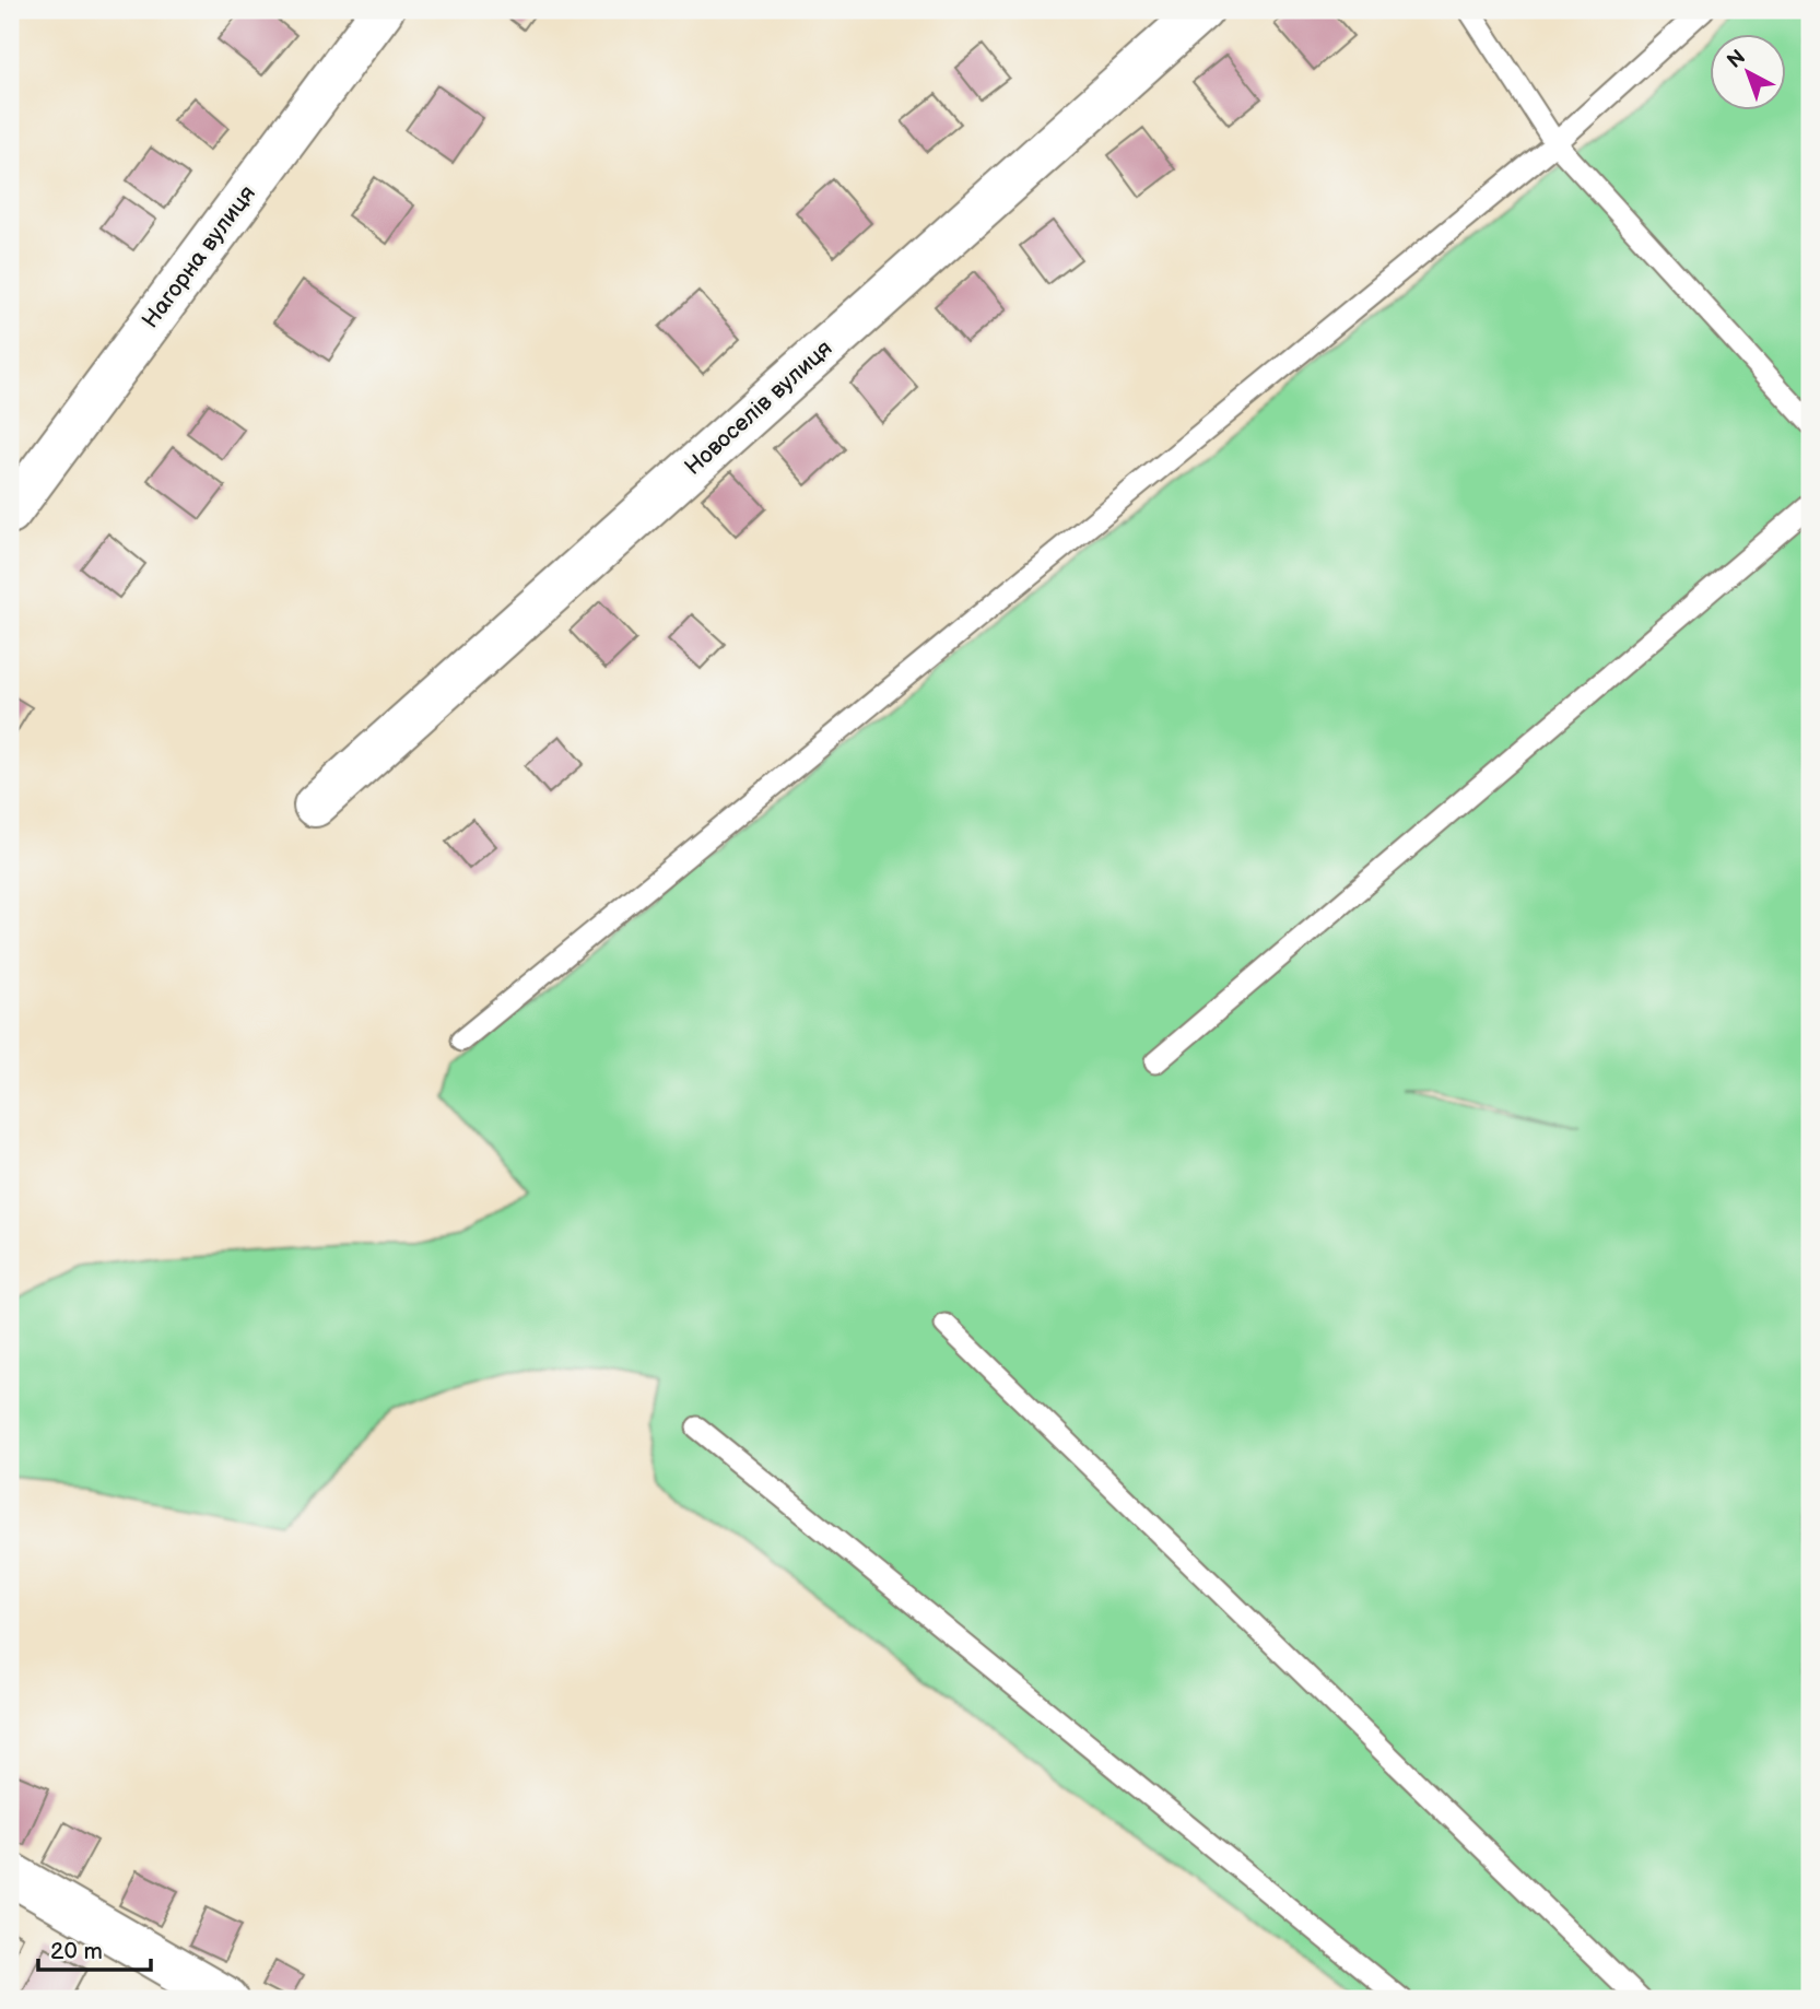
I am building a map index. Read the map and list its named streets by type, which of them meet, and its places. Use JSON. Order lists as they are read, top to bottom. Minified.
{"streets":{"street":["Нагорна вулиця","Новоселів вулиця"]},"scale_bar":"20 m","north":"top left"}
